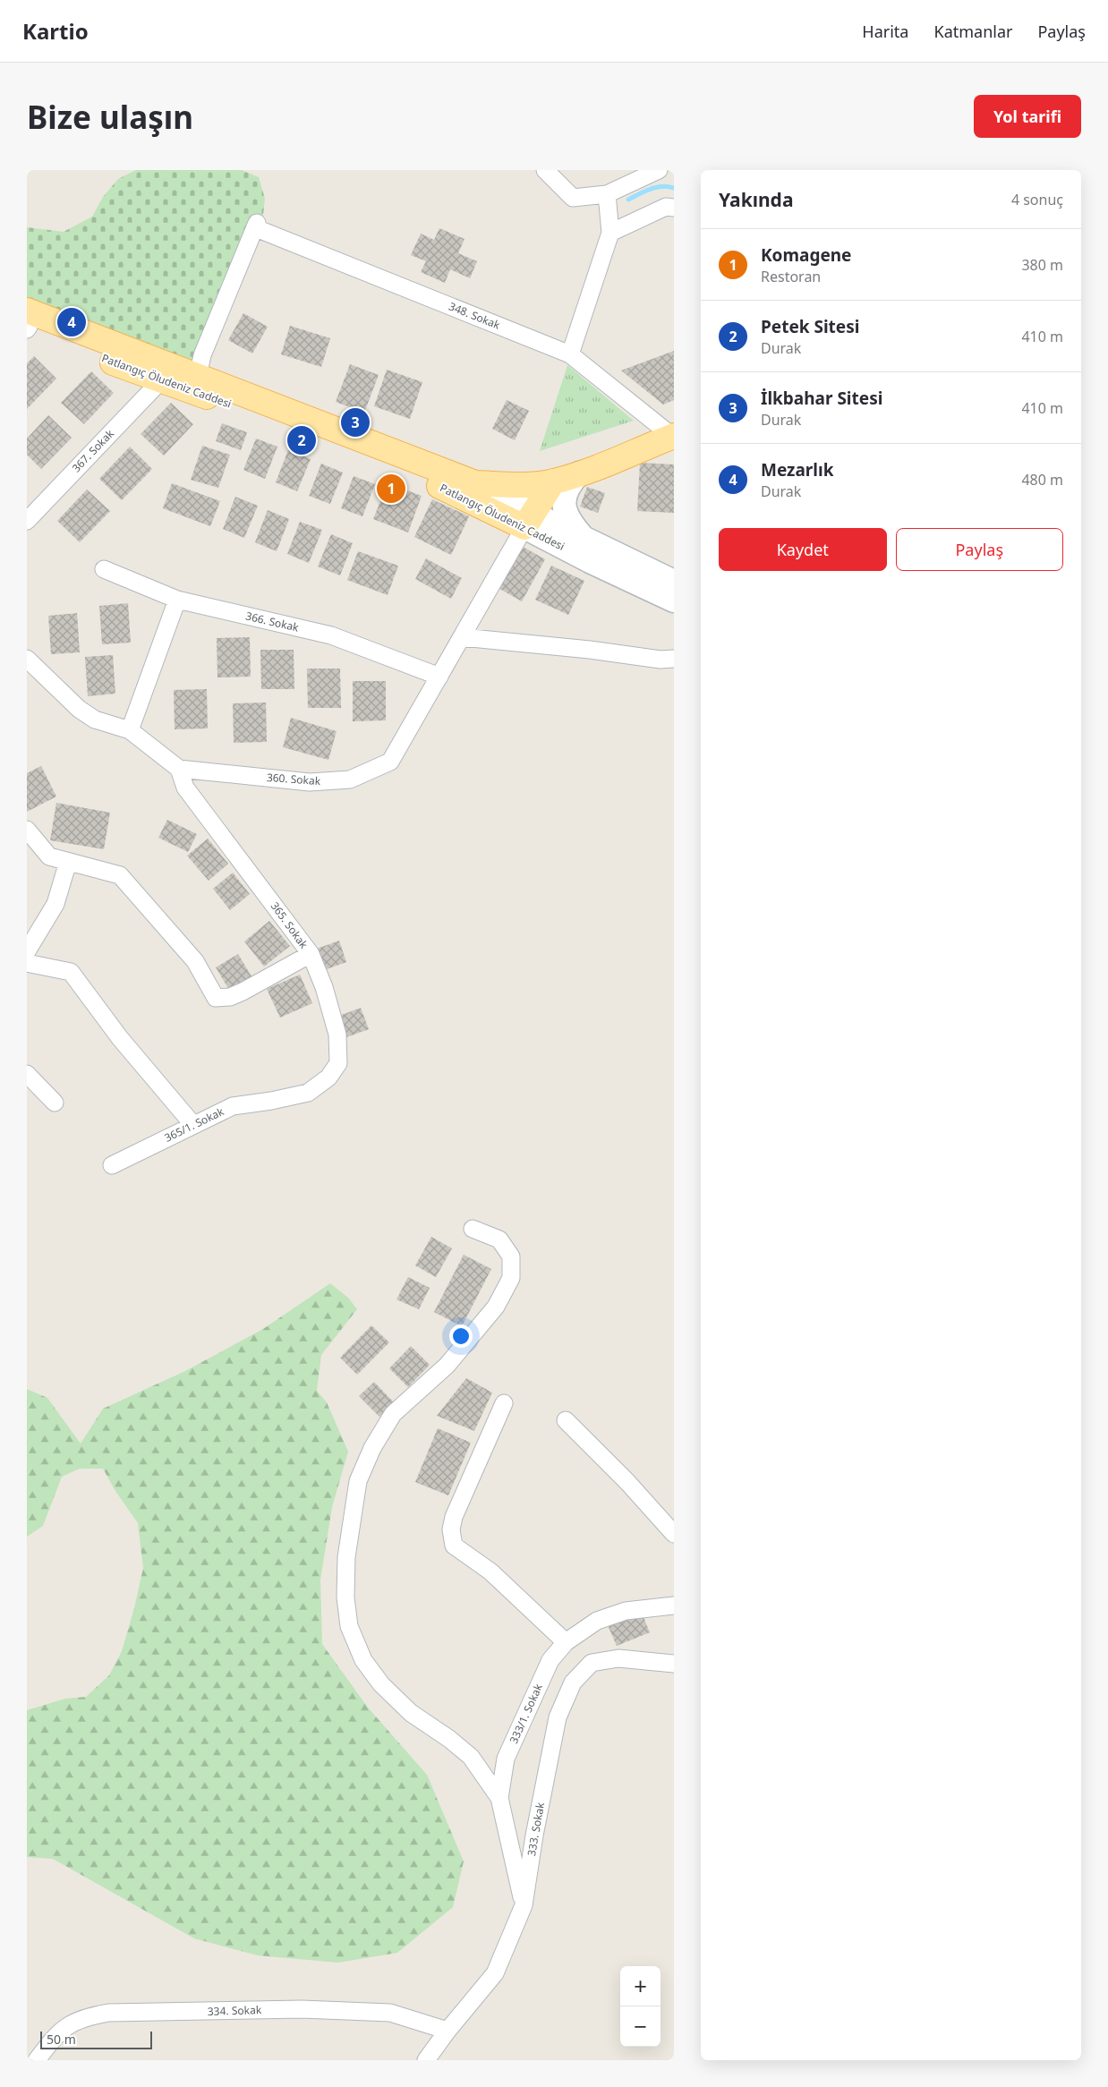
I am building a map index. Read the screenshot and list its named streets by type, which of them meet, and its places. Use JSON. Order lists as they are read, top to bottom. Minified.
{"streets":{"main road":["Patlangıç Öludeniz Caddesi"],"street":["348. Sokak","367. Sokak","366. Sokak","360. Sokak","365. Sokak","365/1. Sokak","333/1. Sokak","333. Sokak","334. Sokak"]},"crossings":[["348. Sokak","Patlangıç Öludeniz Caddesi"],["Patlangıç Öludeniz Caddesi","367. Sokak"],["Patlangıç Öludeniz Caddesi","360. Sokak"],["366. Sokak","360. Sokak"],["360. Sokak","365. Sokak"],["365. Sokak","365/1. Sokak"],["333/1. Sokak","333. Sokak"],["333. Sokak","334. Sokak"]],"scale_bar":"50 m","page":{"header":"Kartio","nav":["Harita","Katmanlar","Paylaş"],"buttons":["Yol tarifi",["Kaydet","Paylaş"]],"title":"Bize ulaşın","heading":["Yakında","4 sonuç"],"list":[{"mark":"1","name":"Komagene","note":"Restoran","value":"380 m"},{"mark":"2","name":"Petek Sitesi","note":"Durak","value":"410 m"},{"mark":"3","name":"İlkbahar Sitesi","note":"Durak","value":"410 m"},{"mark":"4","name":"Mezarlık","note":"Durak","value":"480 m"}],"pins":["4","3","2","1"],"map_buttons":["+","−"],"scale":"50 m"}}
